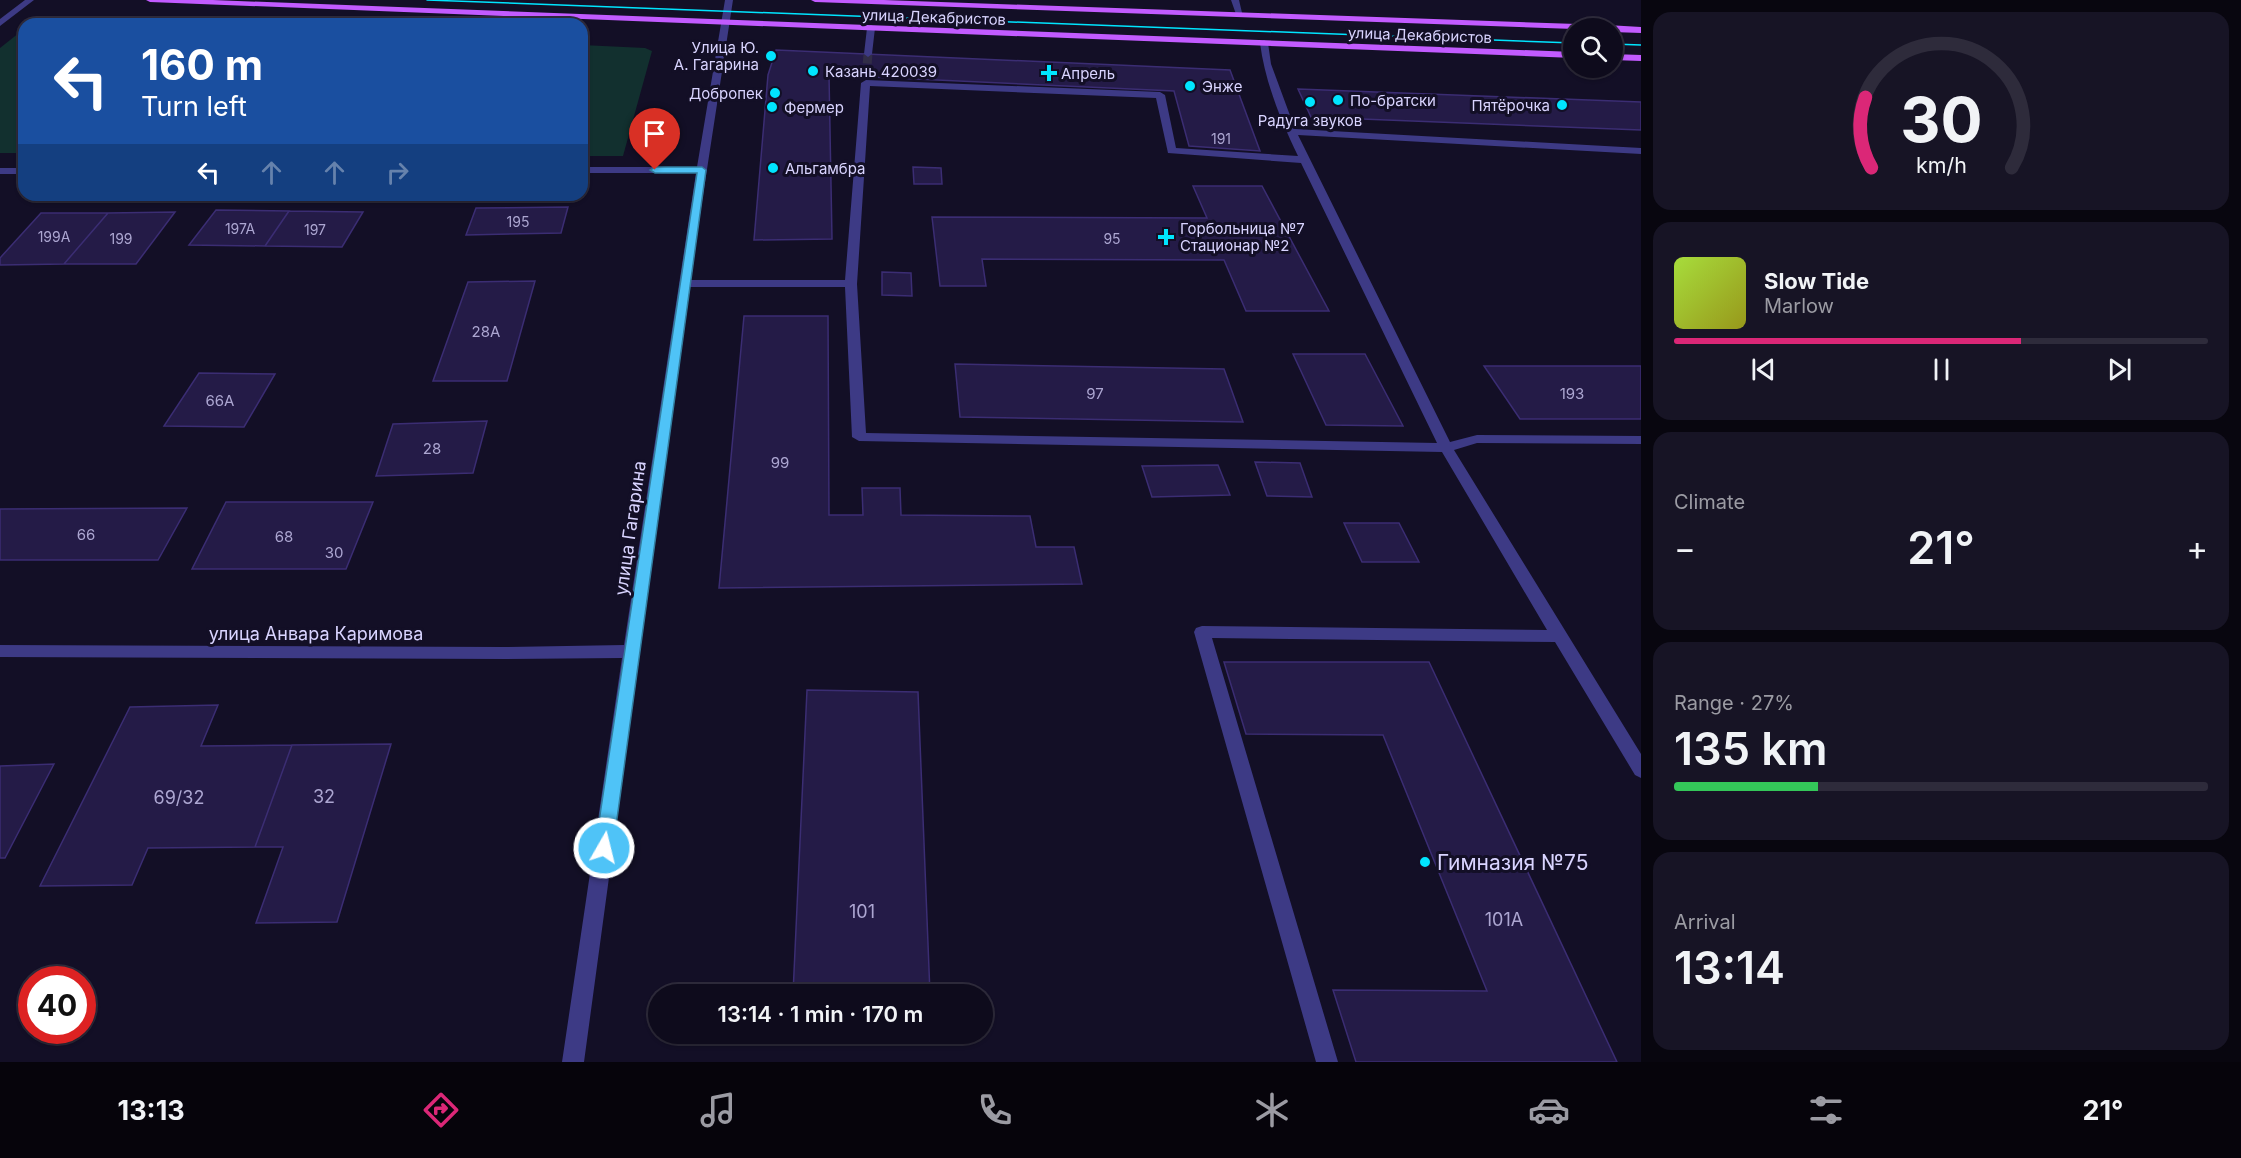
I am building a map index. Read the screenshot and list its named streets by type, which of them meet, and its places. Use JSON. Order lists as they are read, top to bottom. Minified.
{"streets":{"main road":["улица Декабристов"],"street":["улица Гагарина","улица Анвара Каримова"]},"crossings":[["улица Декабристов","улица Гагарина"],["улица Гагарина","улица Анвара Каримова"]],"places":{"other":["Улица Ю. А. Гагарина","Казань 420039","Энже","Добропек","По-братски","Радуга звуков","Пятёрочка","Фермер","Альгамбра","Гимназия №75"],"health":["Апрель","Горбольница №7 Стационар №2"]},"house_numbers":["191","195","197А","197","199А","199","95","28А","97","193","66А","28","99","66","68","30","32","69/32","101","101А"],"page":{"turn":["160 m","Turn left"],"song":["Slow Tide","Marlow"],"tile":["Climate",["Range · 27%","135 km"],["Arrival","13:14"]],"heat":["−","21°","+"],"limit":"40","trip":"13:14 · 1 min · 170 m","tabs":["13:13","21°"],"gauge":["30","km/h"]}}
